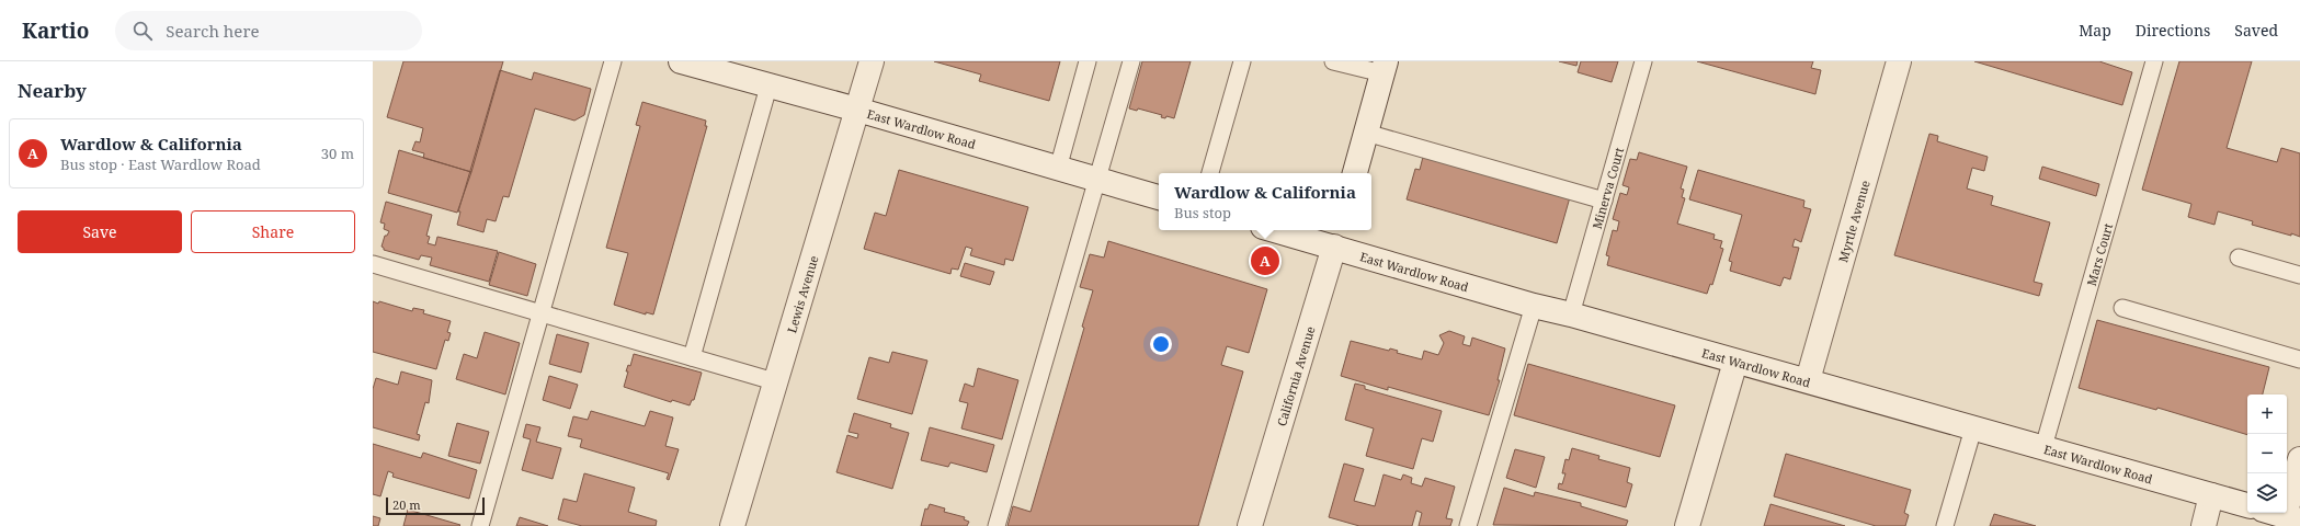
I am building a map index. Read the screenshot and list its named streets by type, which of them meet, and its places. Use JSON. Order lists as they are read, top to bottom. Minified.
{"streets":{"main road":["East Wardlow Road","Myrtle Avenue","Lewis Avenue","California Avenue"],"lane":["Minerva Court","Mars Court"]},"crossings":[["East Wardlow Road","Minerva Court"],["East Wardlow Road","Myrtle Avenue"],["East Wardlow Road","Mars Court"],["East Wardlow Road","Lewis Avenue"],["East Wardlow Road","California Avenue"]],"scale_bar":"20 m","page":{"header":"Kartio","search":"Search here","nav":["Map","Directions","Saved"],"heading":"Nearby","list":[{"mark":"A","name":"Wardlow & California","note":"Bus stop · East Wardlow Road","value":"30 m"}],"popup":["Wardlow & California","Bus stop"],"buttons":["Save","Share"],"pins":"A","map_buttons":["+","−"],"scale":"20 m"}}
